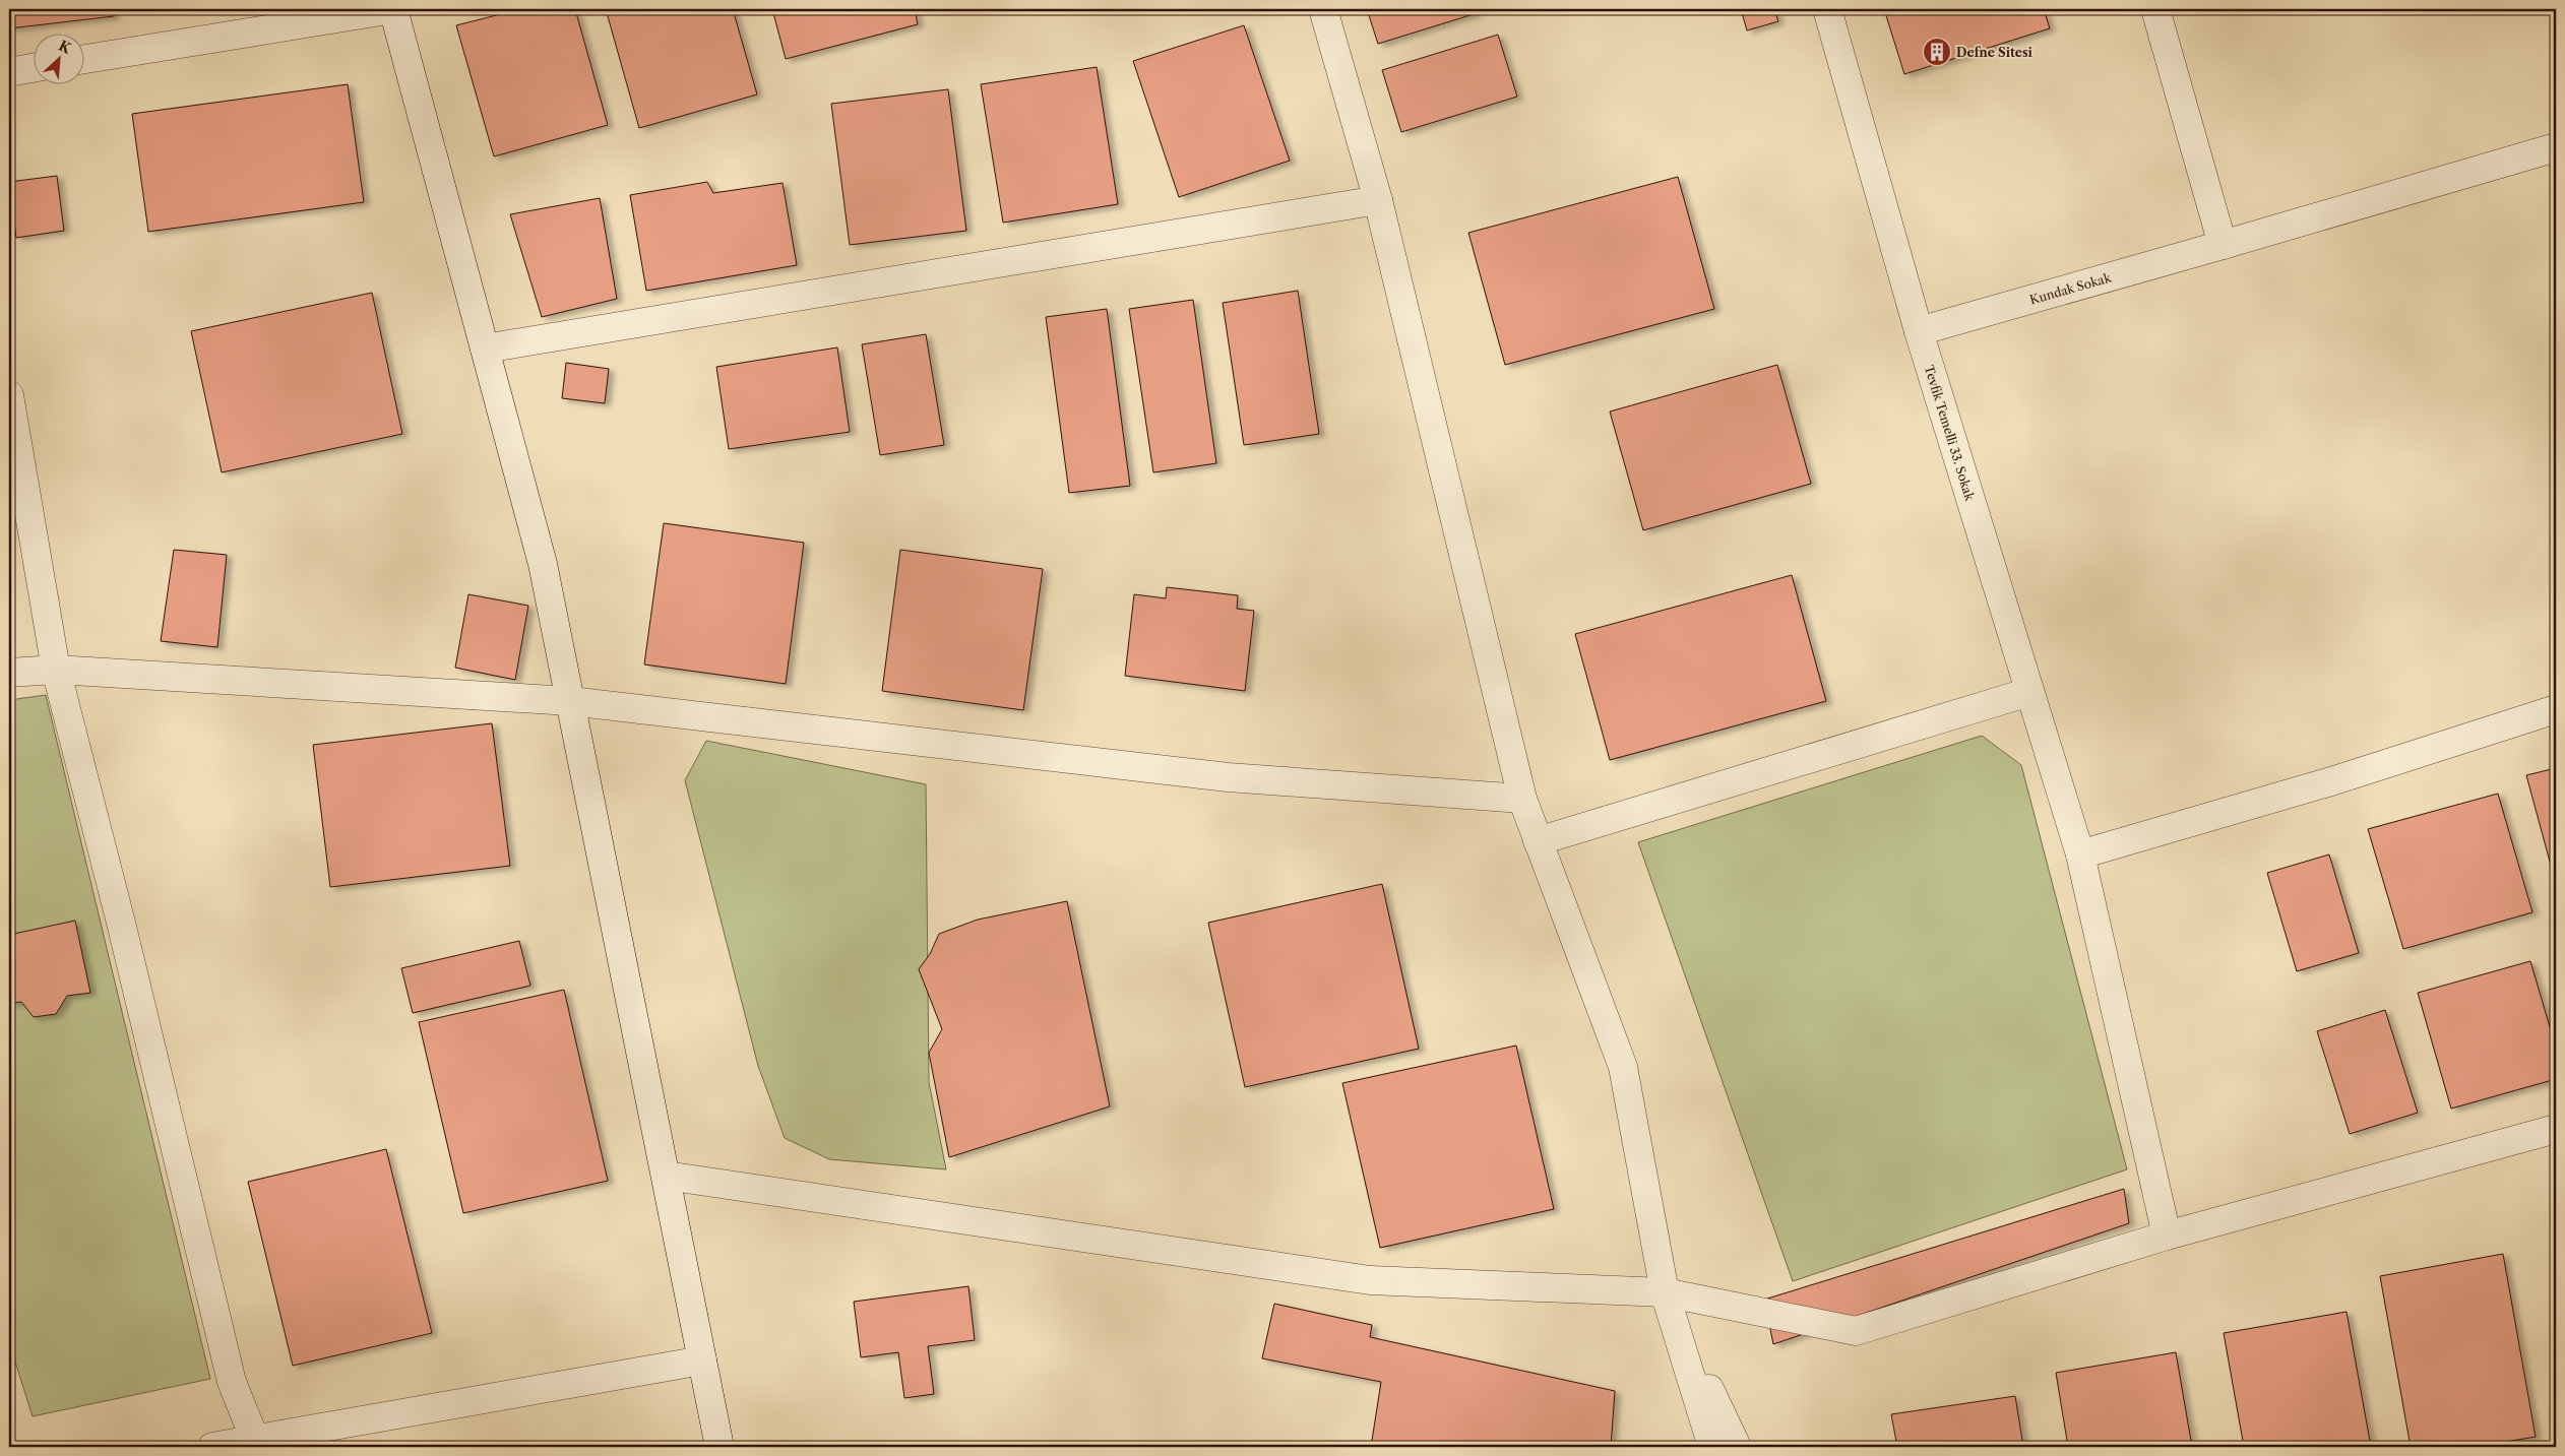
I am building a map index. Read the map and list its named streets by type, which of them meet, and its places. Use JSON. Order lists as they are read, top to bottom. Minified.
{"streets":{"street":["Kundak Sokak","Tevfik Temelli 33. Sokak"]},"crossings":[["Kundak Sokak","Tevfik Temelli 33. Sokak"]],"places":{"building":["Defne Sitesi"]},"north":"top right"}
